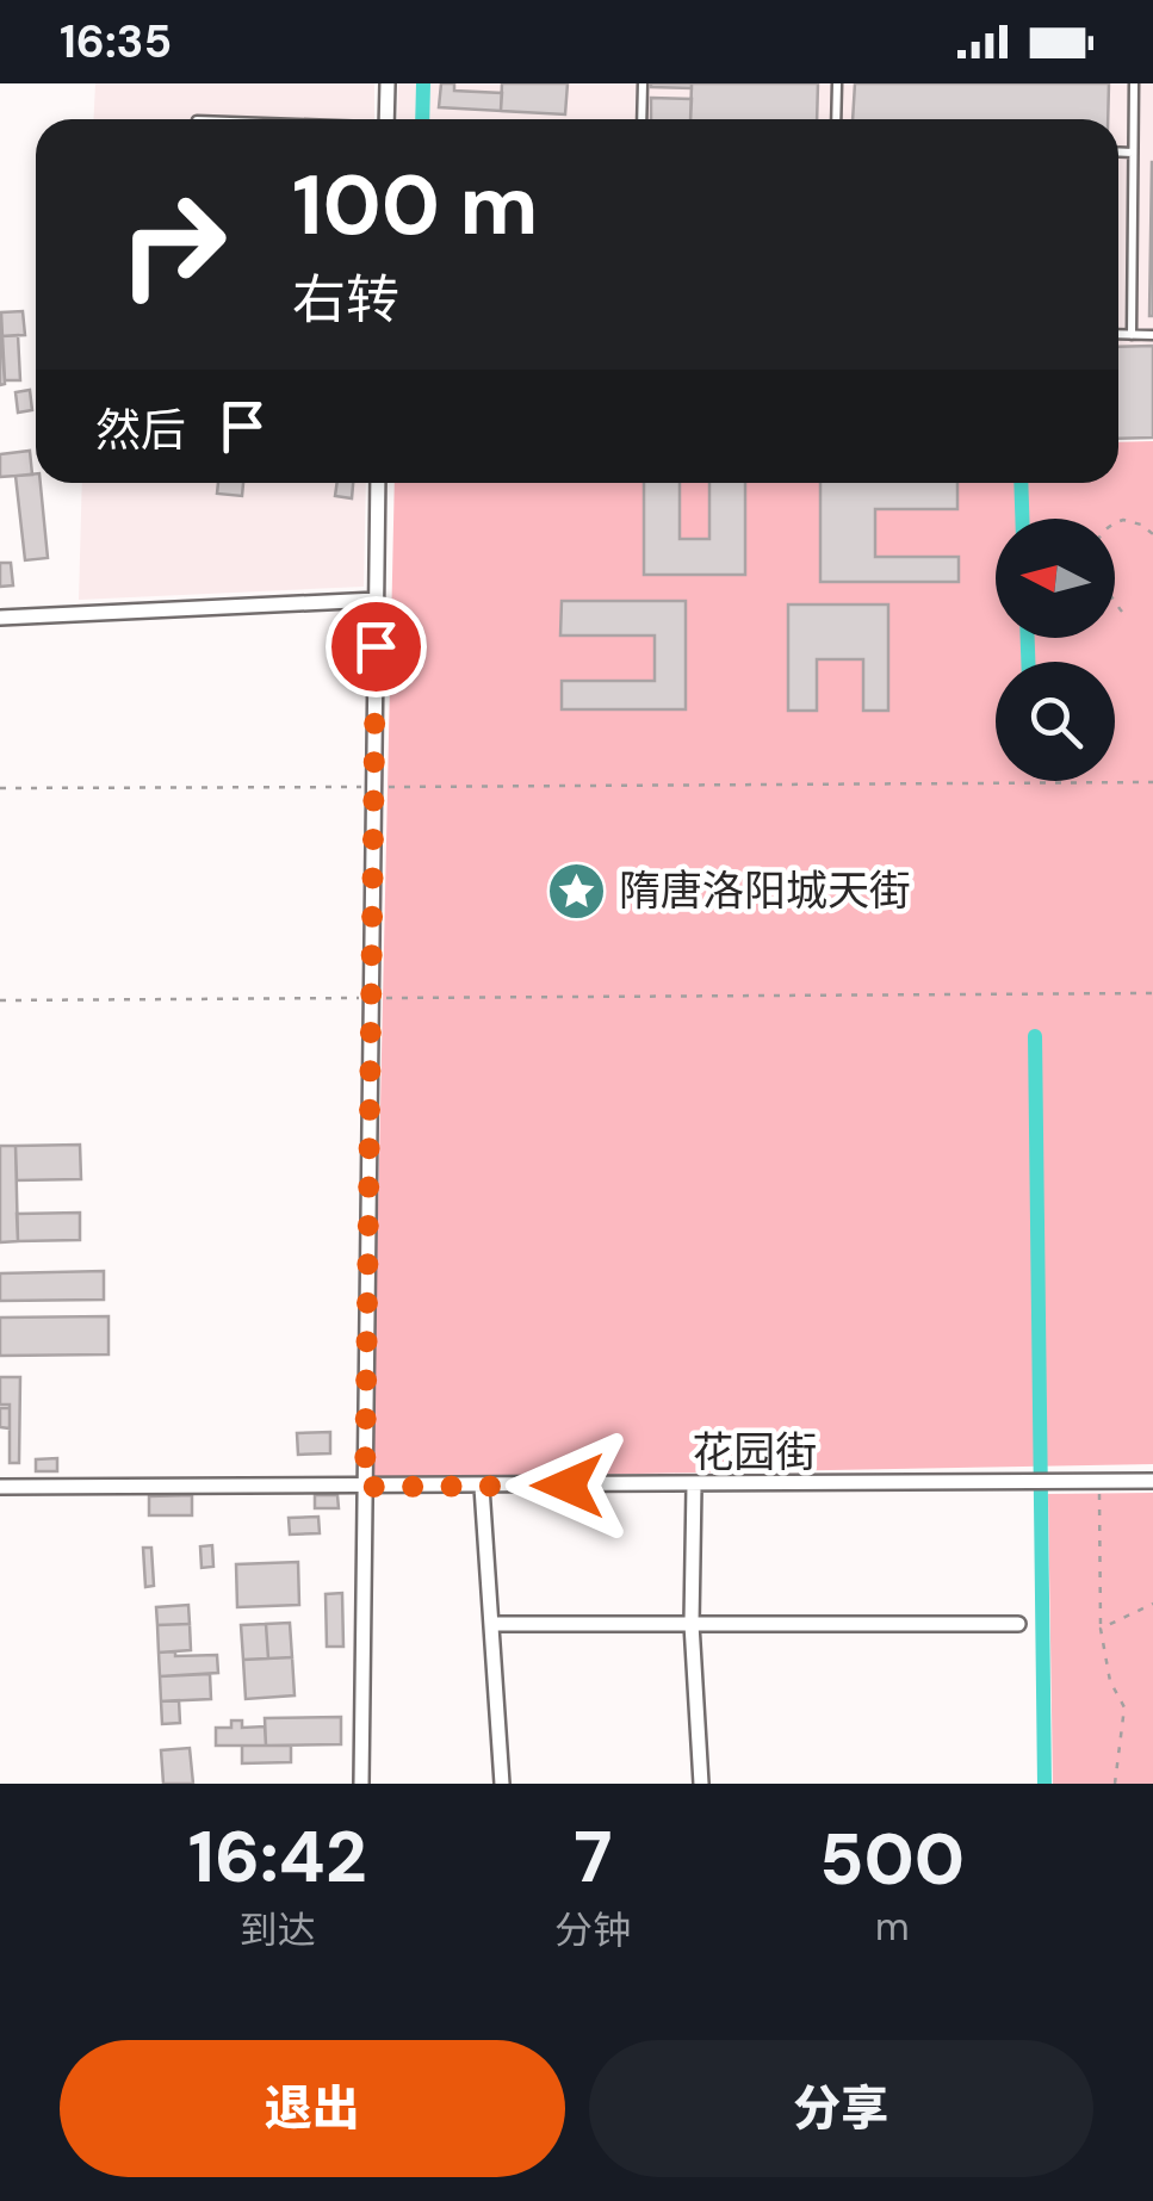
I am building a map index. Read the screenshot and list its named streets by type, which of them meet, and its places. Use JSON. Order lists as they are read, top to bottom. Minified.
{"streets":{"street":["花园街"]},"places":{"place":["隋唐洛阳城天街"]},"north":"left","page":{"status":"16:35","turn":["100 m","右转"],"then":"然后","eta":["16:42","到达","7","分钟","500","m"],"buttons":["退出","分享"]}}
